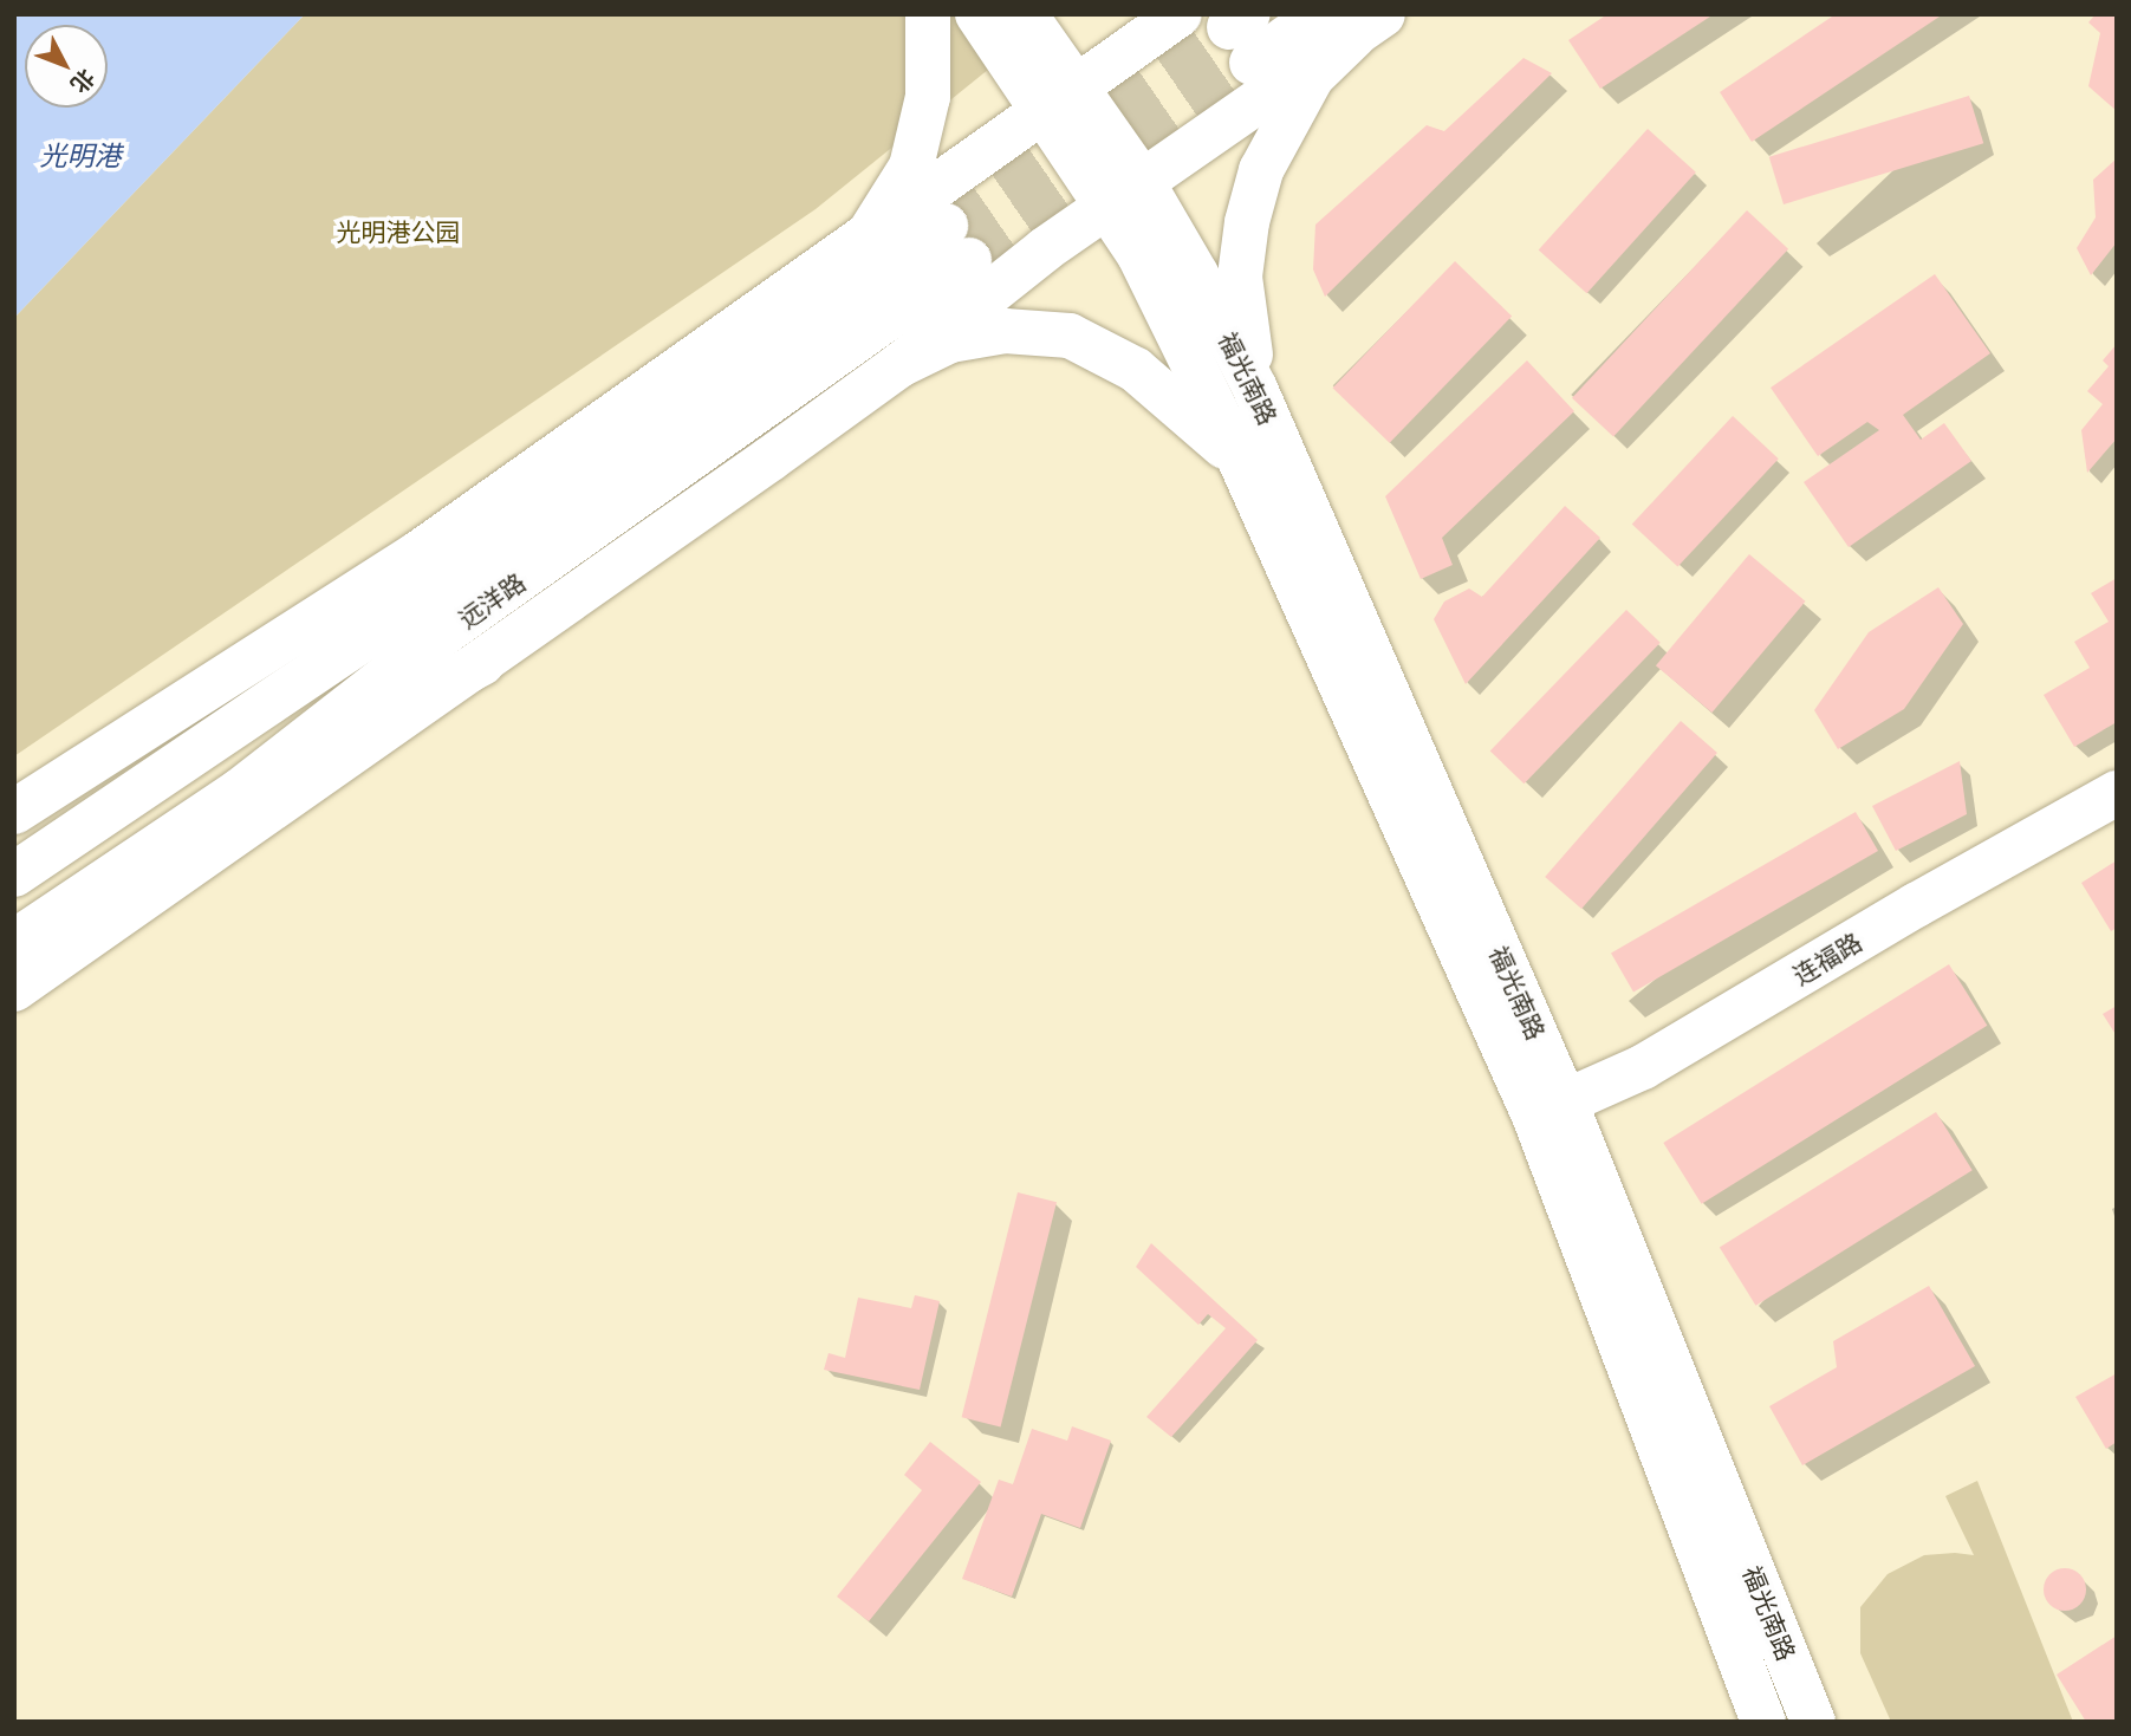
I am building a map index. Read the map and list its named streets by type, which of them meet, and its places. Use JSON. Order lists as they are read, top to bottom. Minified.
{"streets":{"main road":["福光南路","远洋路","连福路"]},"crossings":[["福光南路","连福路"]],"water":["光明港"],"parks":["光明港公园"],"north":"bottom right"}
